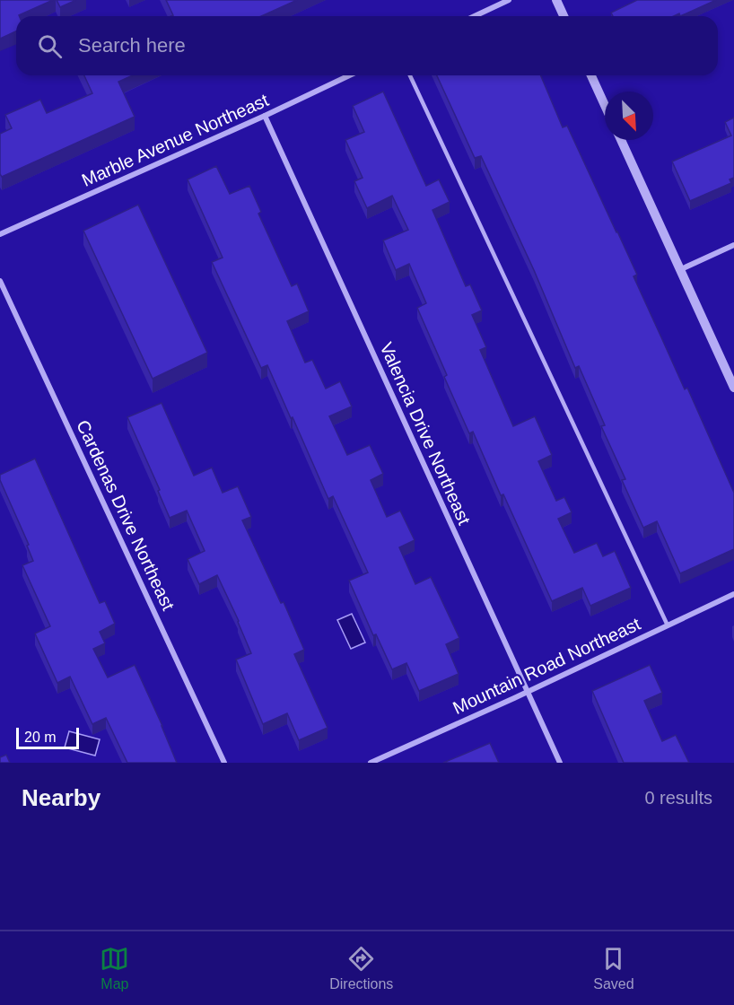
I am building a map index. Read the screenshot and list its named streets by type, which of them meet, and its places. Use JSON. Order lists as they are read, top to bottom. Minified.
{"streets":{"street":["Marble Avenue Northeast","Valencia Drive Northeast","Cardenas Drive Northeast","Mountain Road Northeast"]},"crossings":[["Marble Avenue Northeast","Valencia Drive Northeast"],["Valencia Drive Northeast","Mountain Road Northeast"]],"scale_bar":"20 m","north":"bottom right","page":{"search":"Search here","scale":"20 m","heading":["Nearby","0 results"],"nav":["Map","Directions","Saved"]}}
